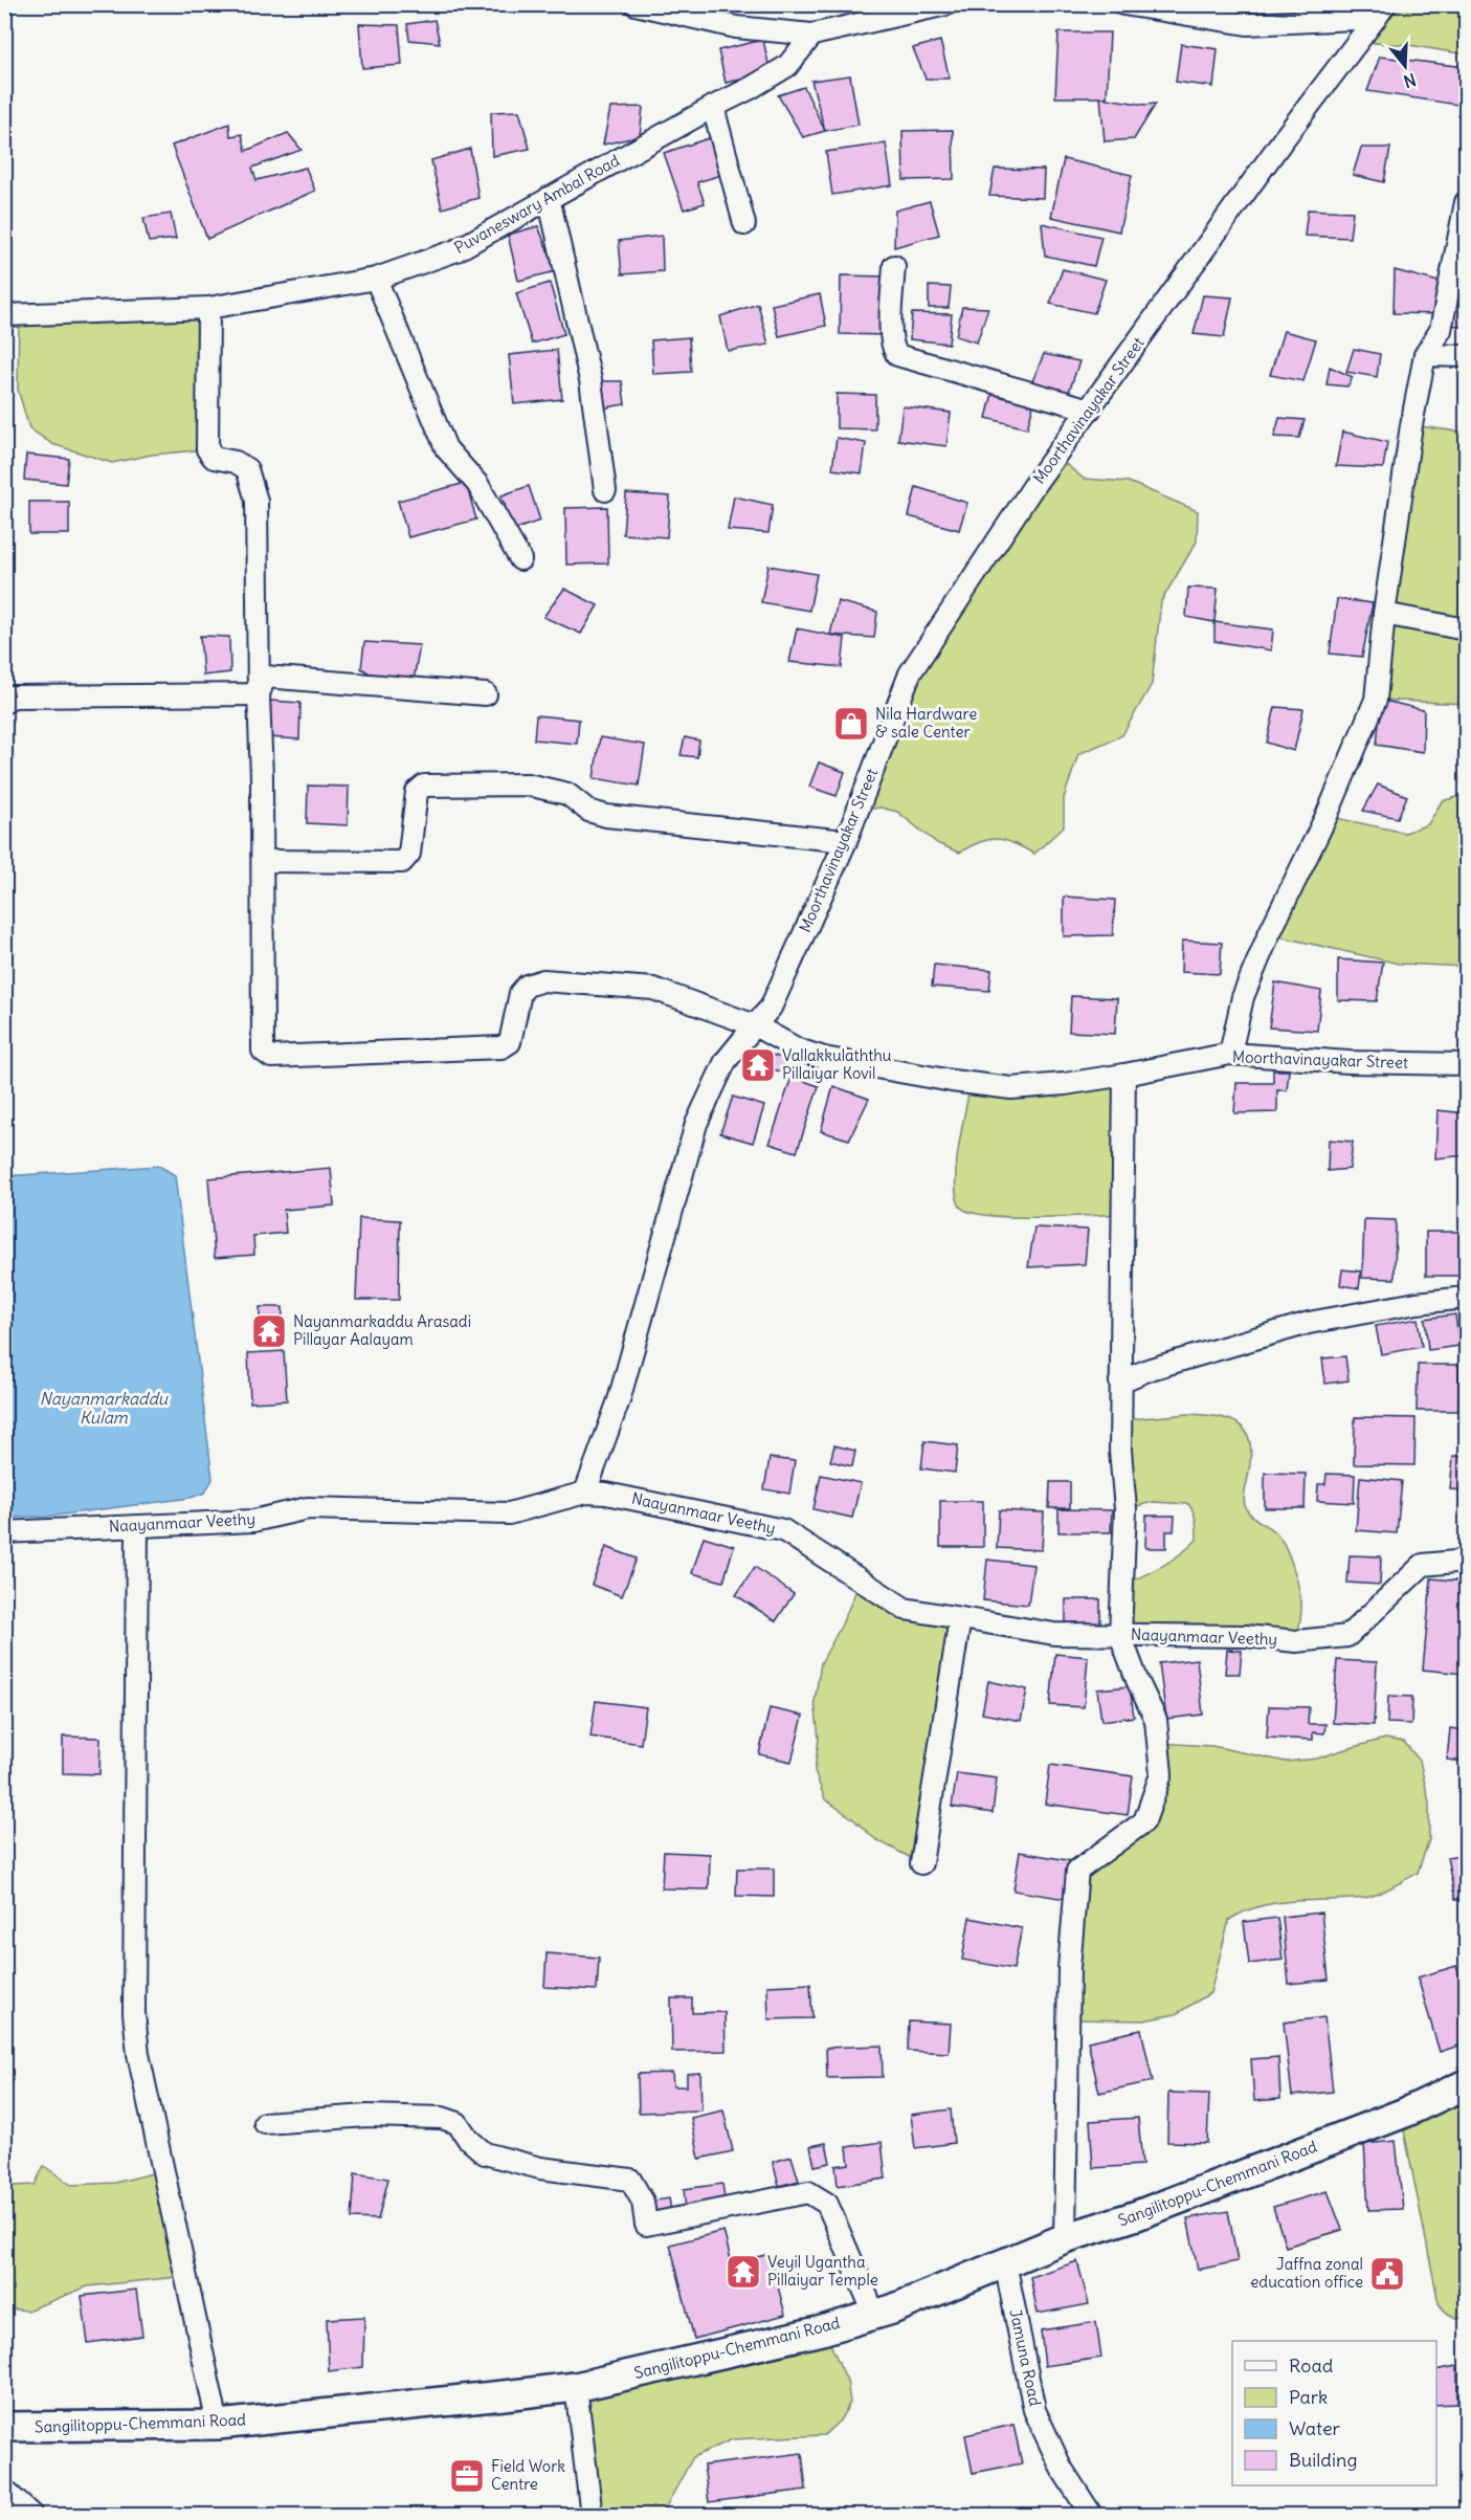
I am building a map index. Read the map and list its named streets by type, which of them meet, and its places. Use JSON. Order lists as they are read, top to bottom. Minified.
{"streets":{"main road":["Sangilitoppu-Chemmani Road"],"street":["Puvaneswary Ambal Road","Moorthavinayakar Street","Naayanmaar Veethy","Jamuna Road"]},"crossings":[["Sangilitoppu-Chemmani Road","Jamuna Road"]],"water":["Nayanmarkaddu Kulam"],"places":{"shop":["Nila Hardware & sale Center"],"temple":["Vallakkulaththu Pillaiyar Kovil","Nayanmarkaddu Arasadi Pillayar Aalayam","Veyil Ugantha Pillaiyar Temple"],"public building":["Jaffna zonal education office"],"office":["Field Work Centre"]},"legend":["Road","Park","Water","Building"],"north":"bottom"}
